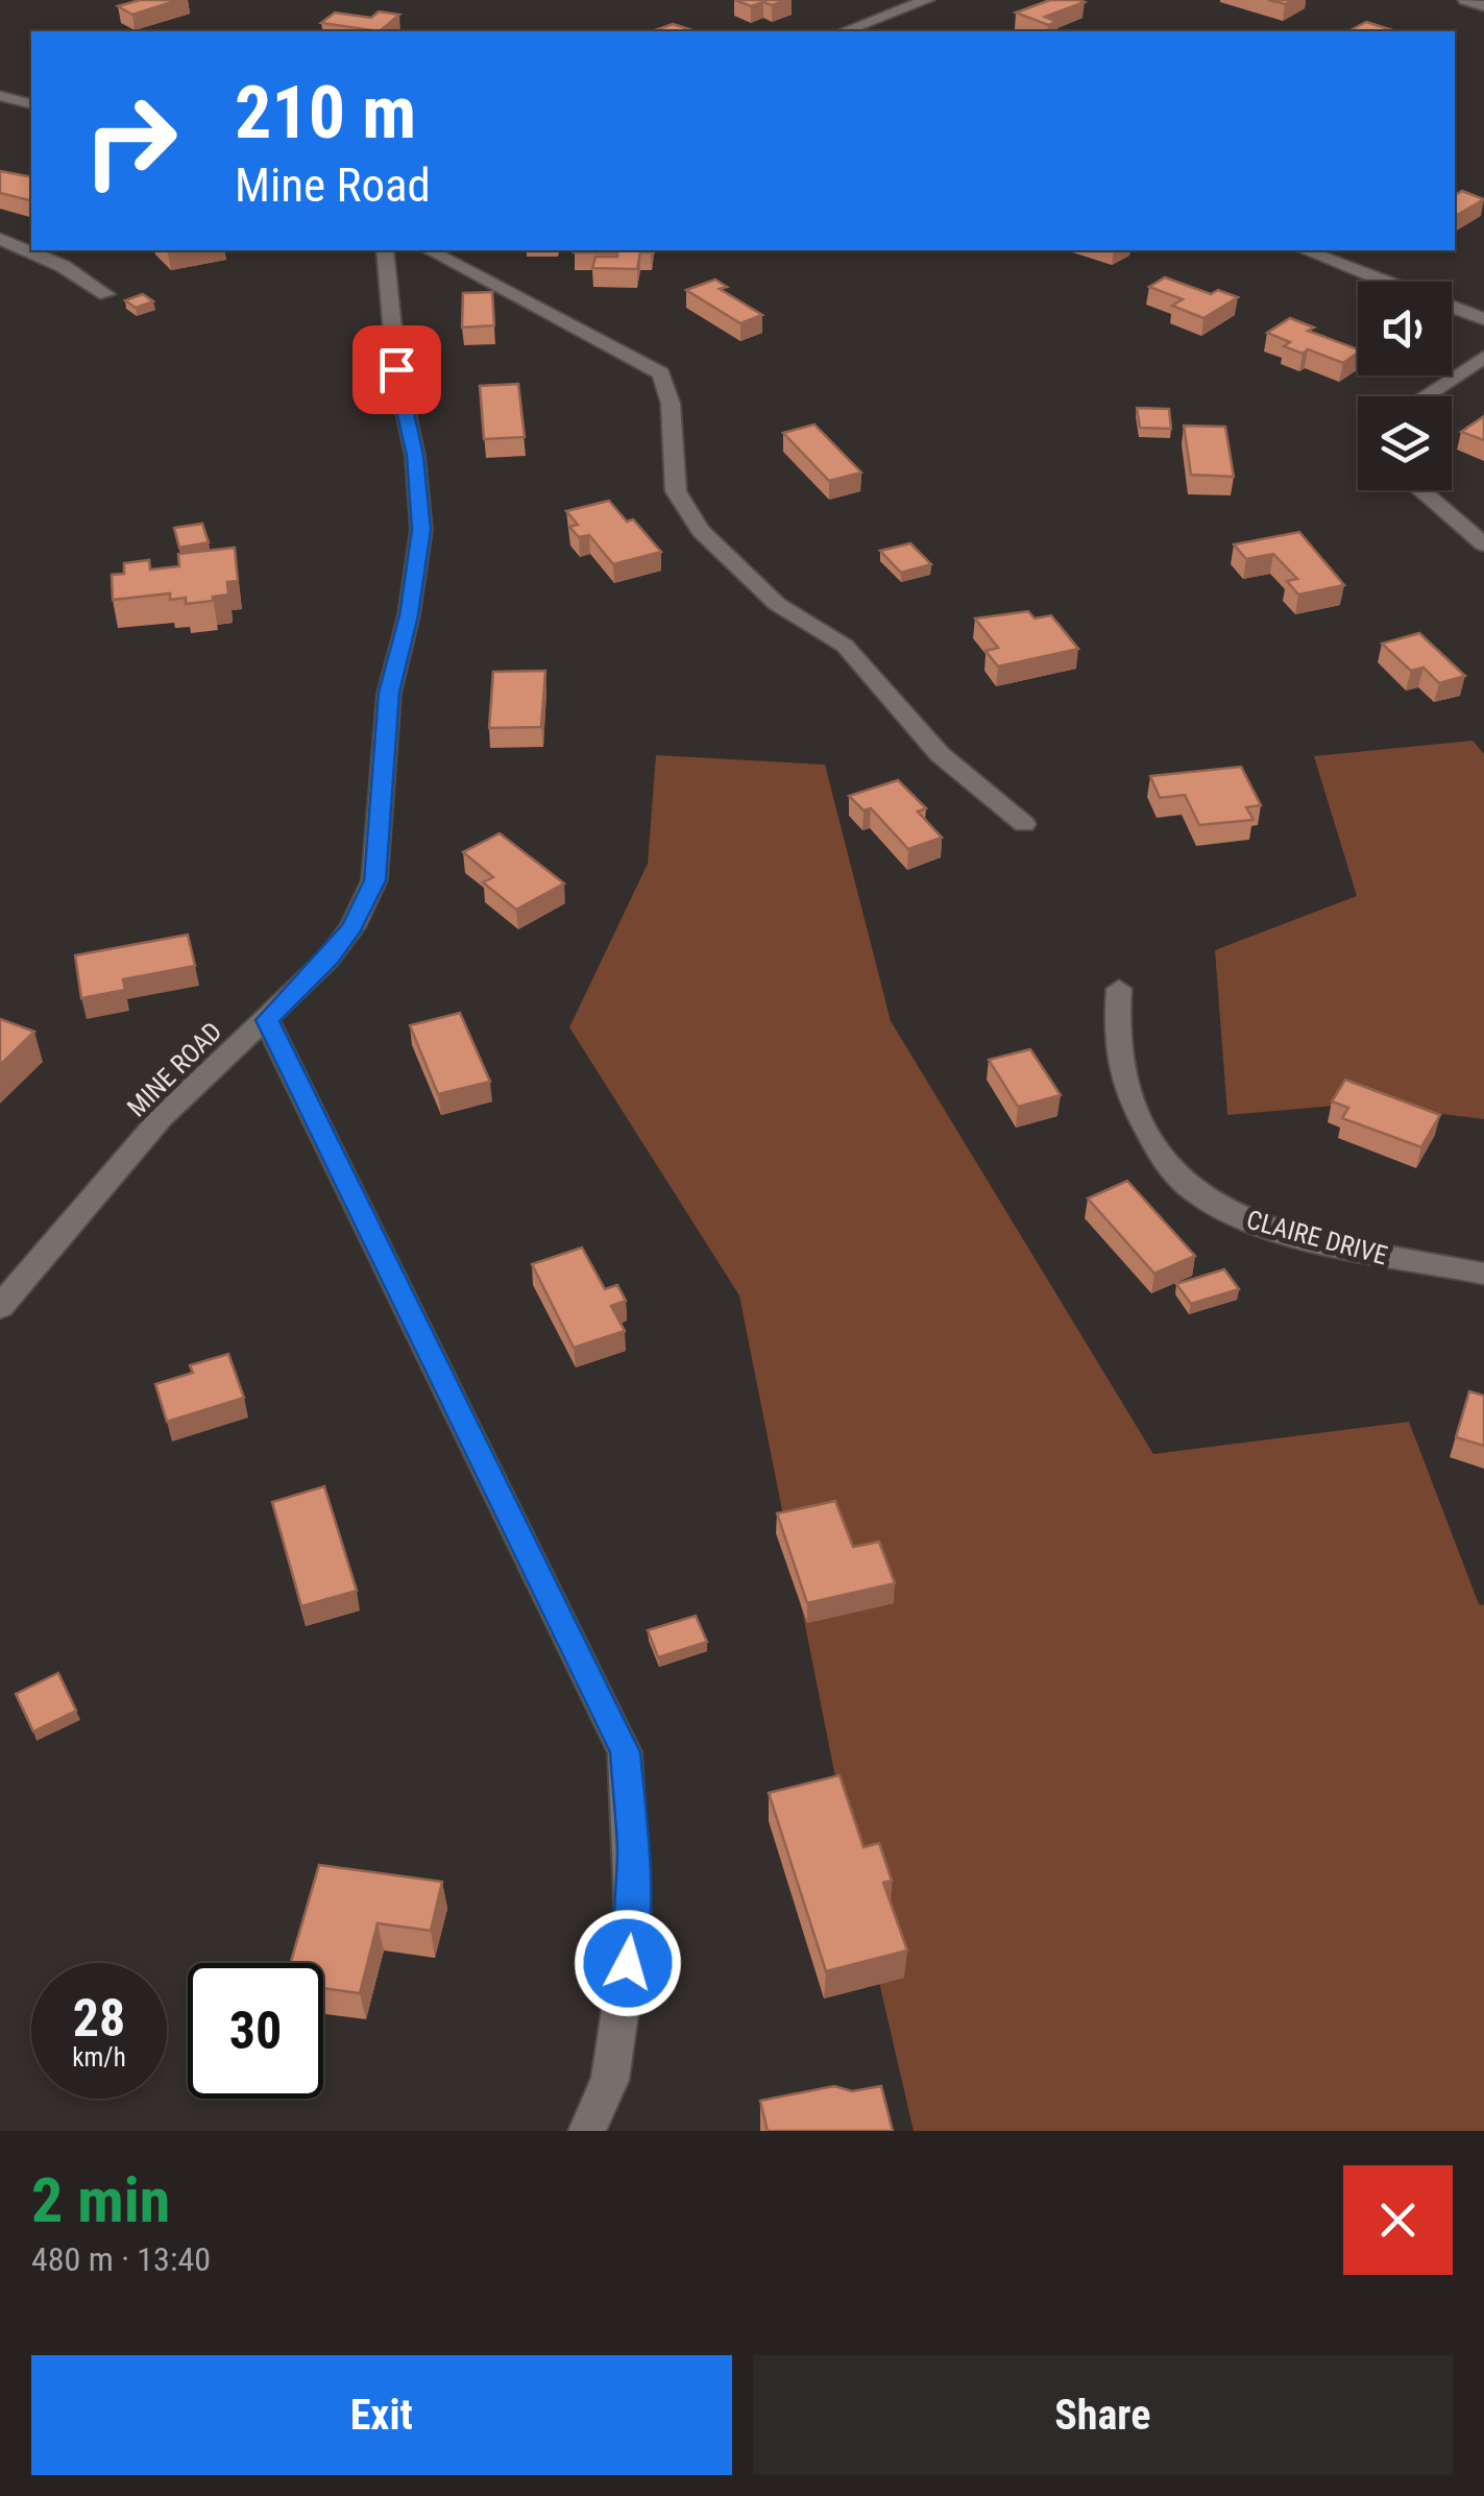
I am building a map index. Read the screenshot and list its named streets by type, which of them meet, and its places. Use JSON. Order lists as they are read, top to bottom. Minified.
{"streets":{"street":["MINE ROAD","CLAIRE DRIVE"]},"page":{"turn":["210 m","Mine Road"],"speed":"28 km/h","limit":"30","heading":["2 min","480 m · 13:40"],"buttons":["Exit","Share"]}}
